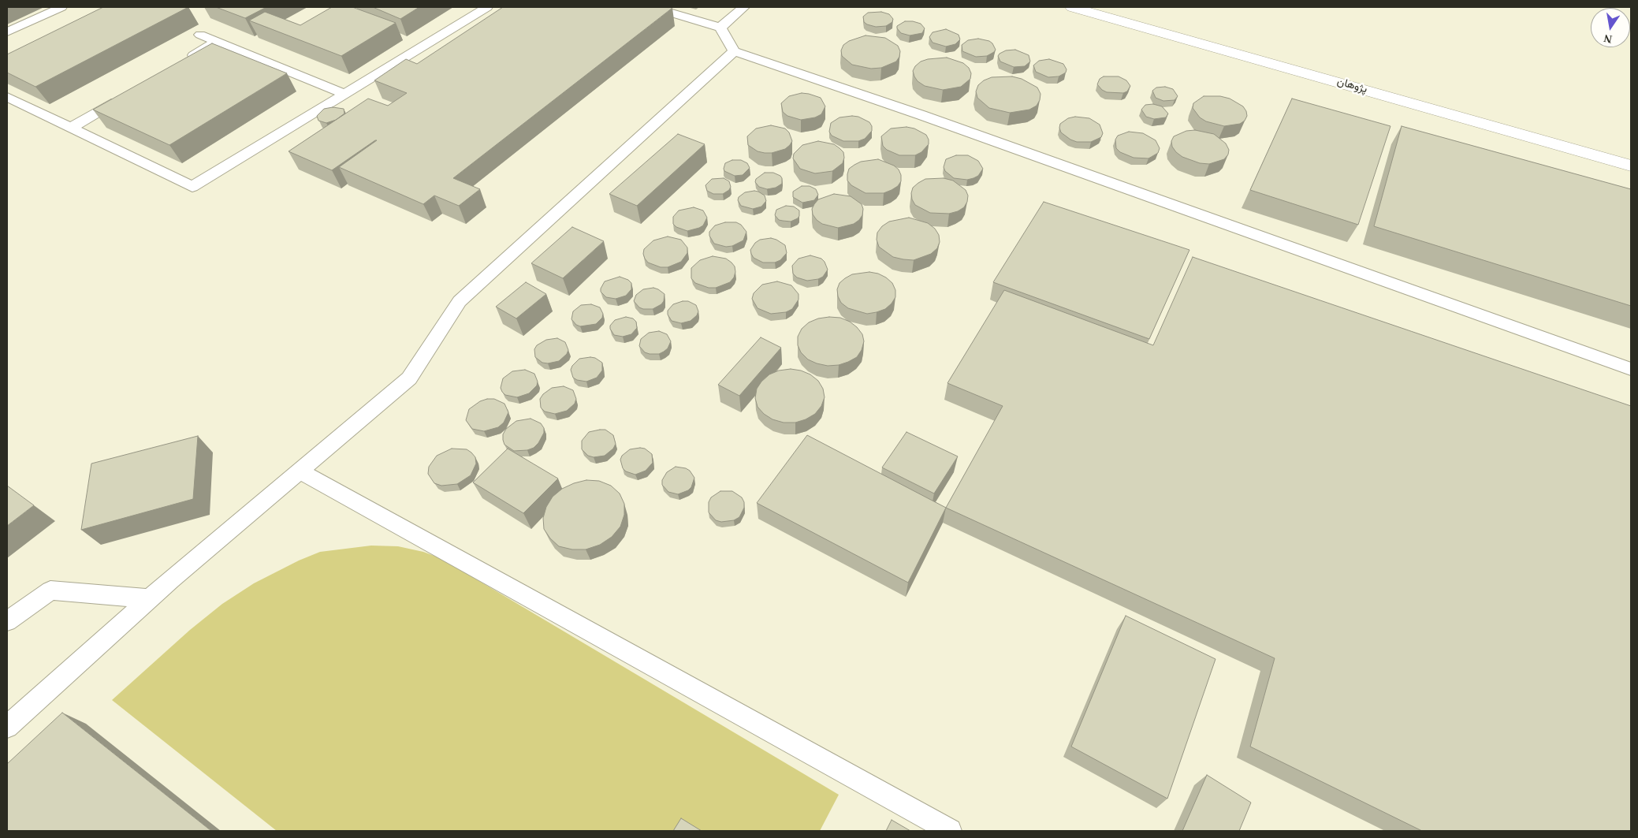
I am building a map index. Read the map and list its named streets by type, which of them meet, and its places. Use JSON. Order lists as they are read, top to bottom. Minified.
{"streets":{"main road":["پژوهان"]},"north":"bottom"}
